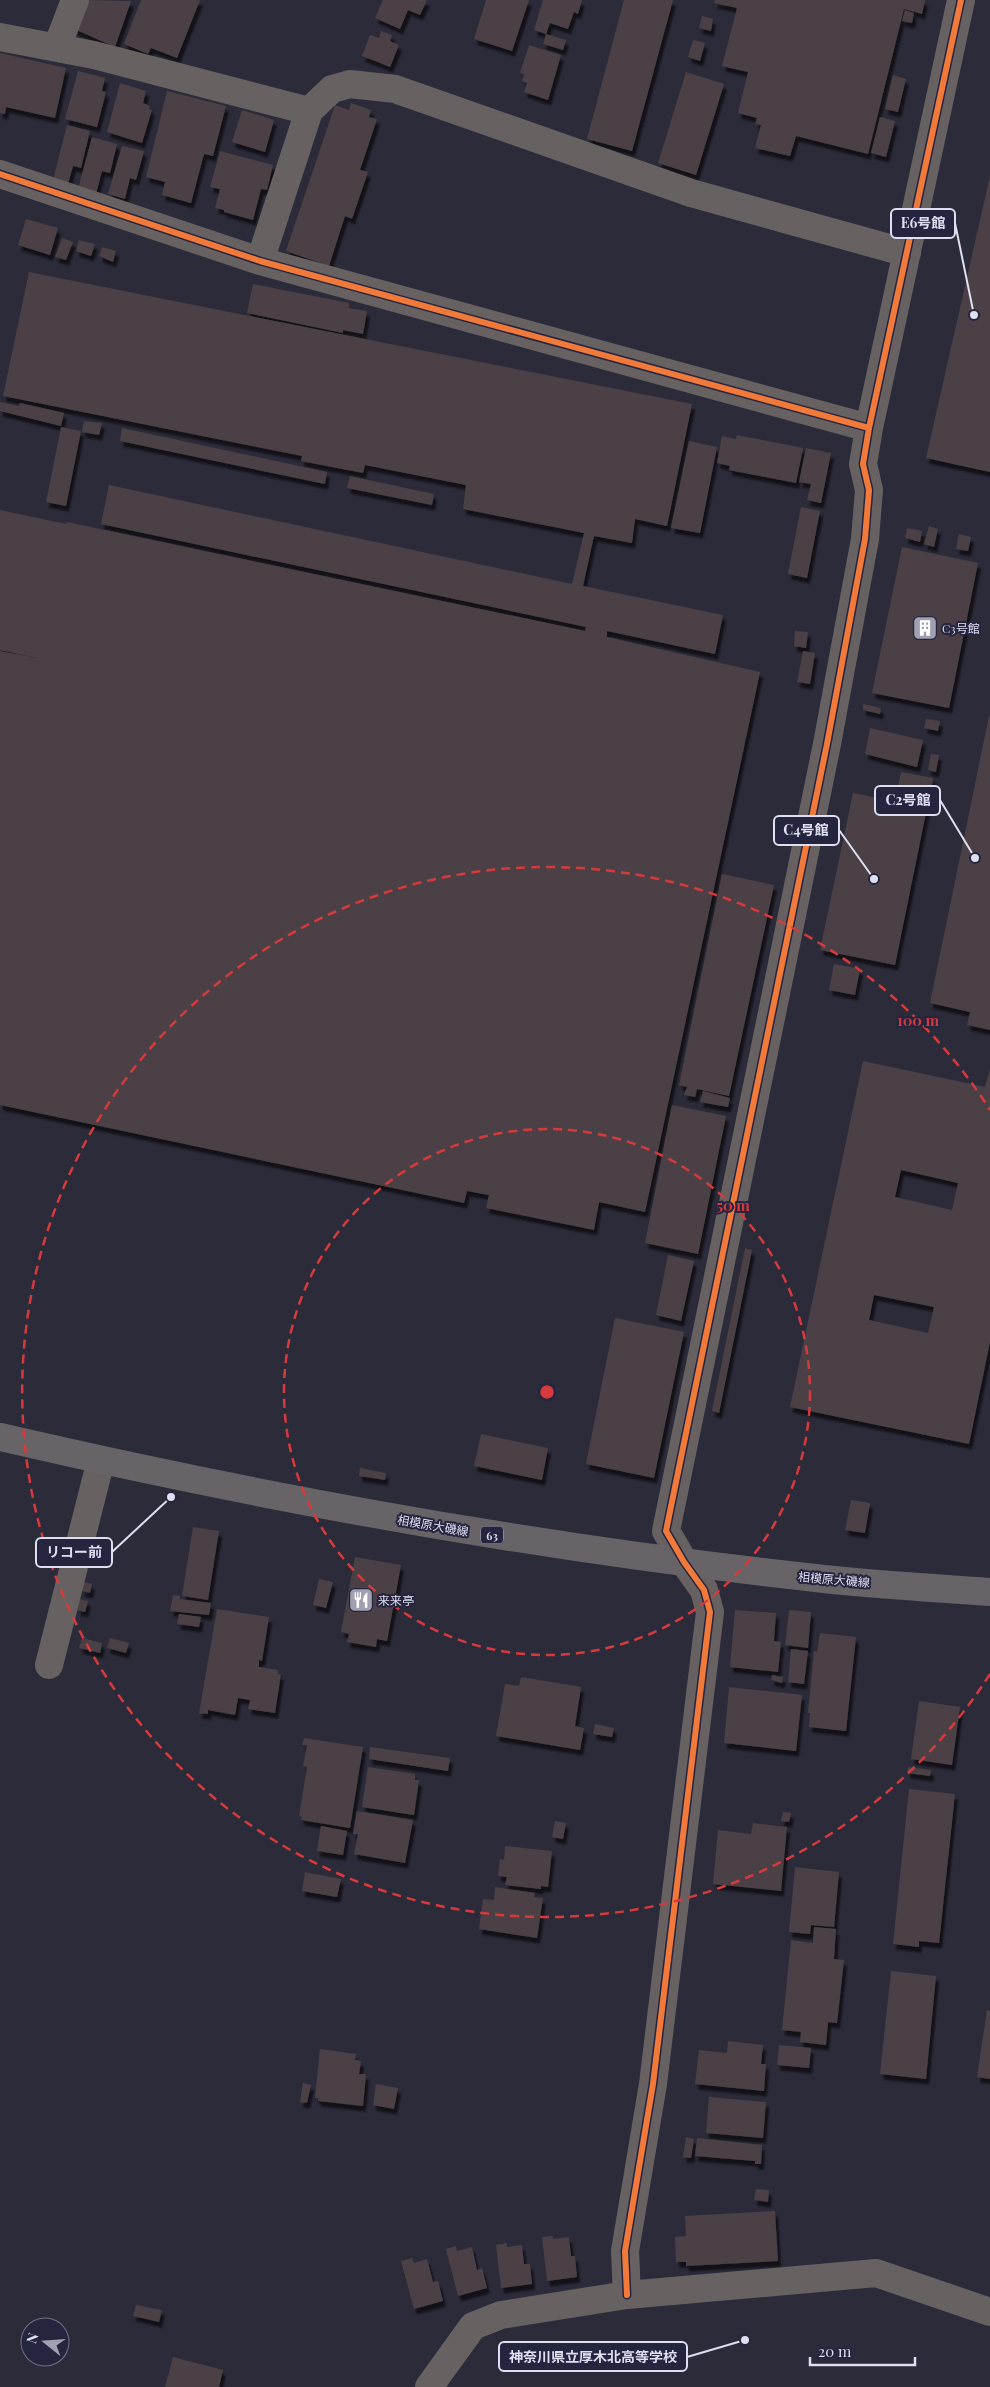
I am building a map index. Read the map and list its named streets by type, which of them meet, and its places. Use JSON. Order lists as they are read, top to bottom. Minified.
{"streets":{"main road":["相模原大磯線","63"]},"places":{"other":["E6号館","C2号館","C4号館","リコー前","神奈川県立厚木北高等学校"],"building":["C3号館"],"restaurant":["来来亭"]},"scale_bar":"20 m","north":"left","rings":["100 m","50 m"]}
